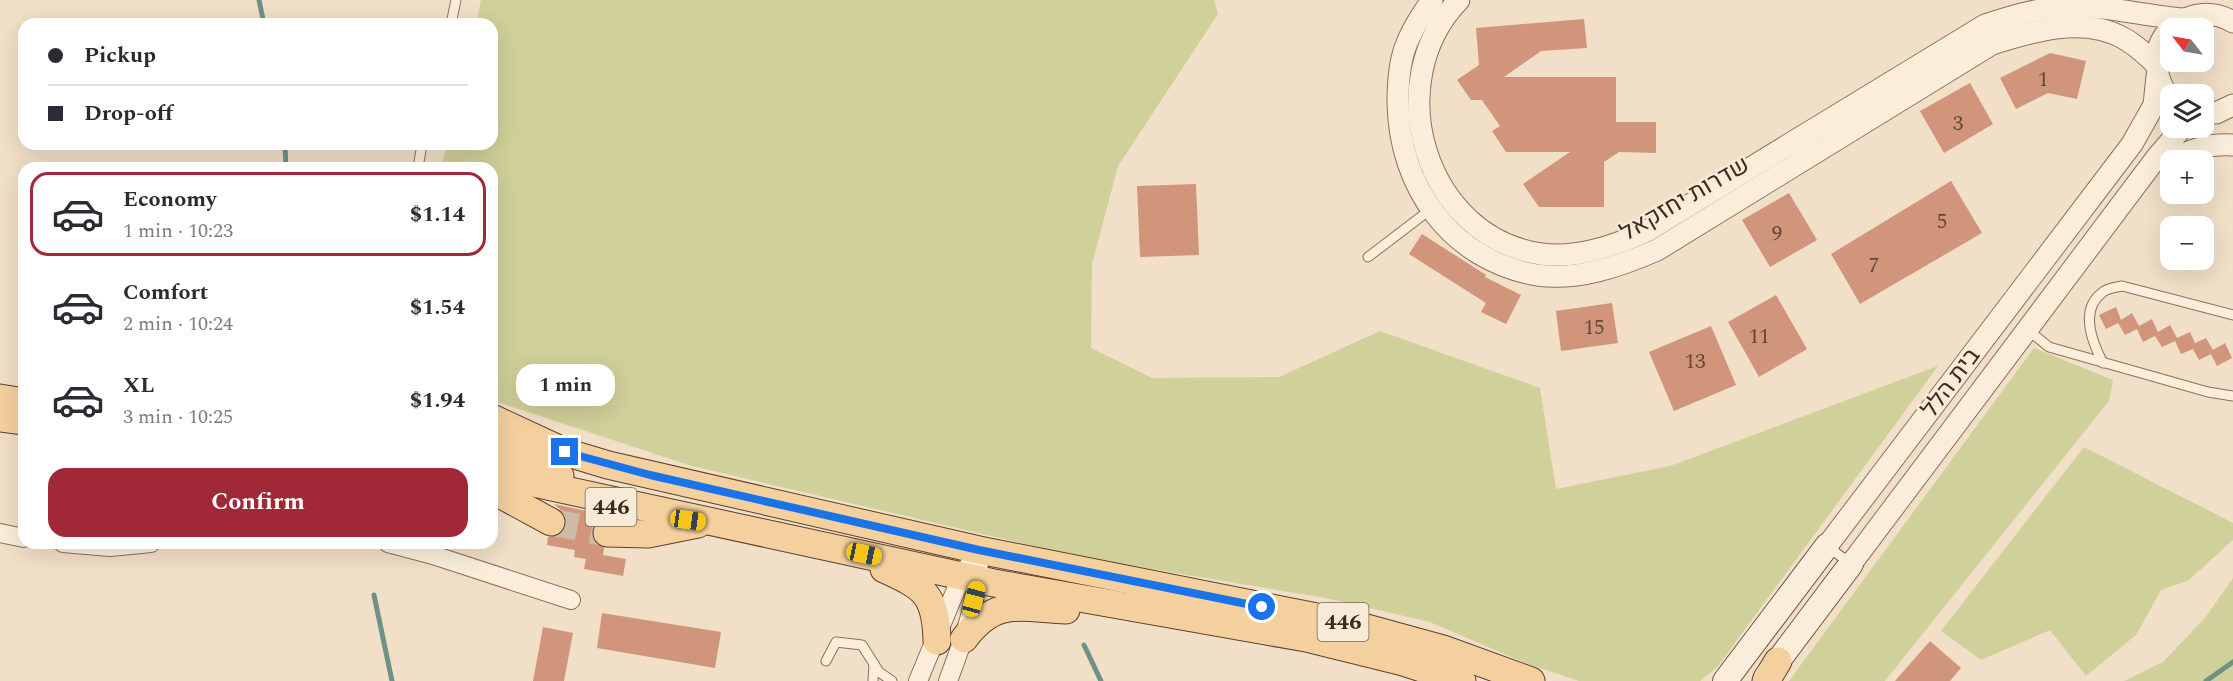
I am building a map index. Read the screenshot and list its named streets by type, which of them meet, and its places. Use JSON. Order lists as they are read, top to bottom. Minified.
{"streets":{"main road":["בית הלל","446"],"street":["שדרות יחזקאל"]},"crossings":[["שדרות יחזקאל","בית הלל"]],"house_numbers":["1","3","5","9","7","15","11","13"],"north":"top left","page":{"map_buttons":["+","−"],"banner":["Pickup","Drop-off"],"list":[{"name":"Economy","note":"1 min · 10:23","value":"$1.14"},{"name":"Comfort","note":"2 min · 10:24","value":"$1.54"},{"name":"XL","note":"3 min · 10:25","value":"$1.94"}],"bubble":"1 min","buttons":"Confirm"}}
